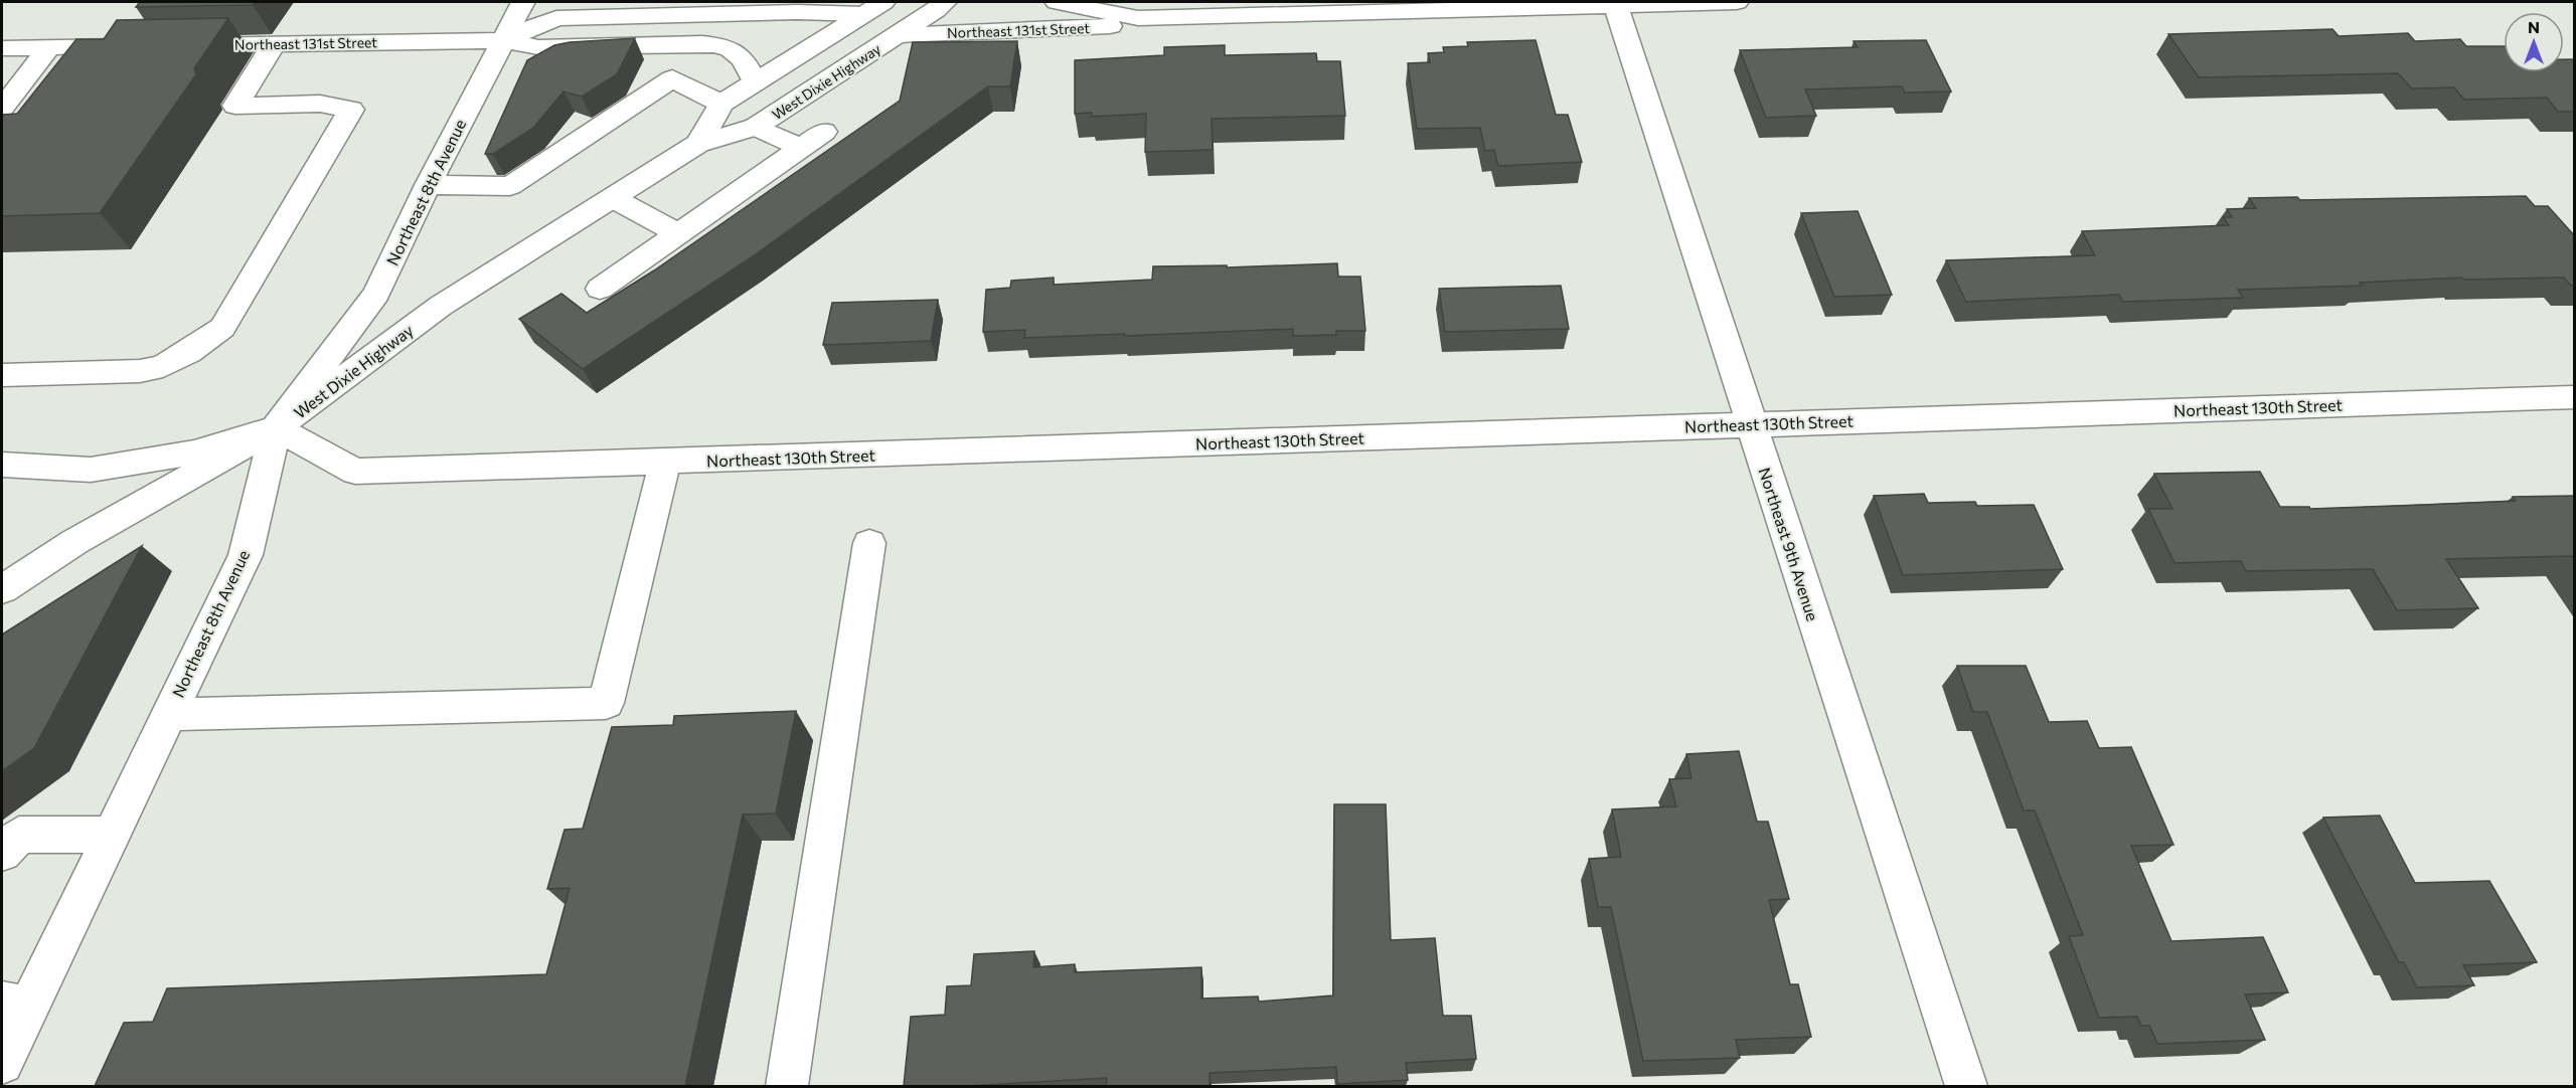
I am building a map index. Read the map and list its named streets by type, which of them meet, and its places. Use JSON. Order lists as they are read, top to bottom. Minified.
{"streets":{"street":["Northeast 131st Street","West Dixie Highway","Northeast 8th Avenue","Northeast 130th Street","Northeast 9th Avenue"]},"crossings":[["Northeast 131st Street","West Dixie Highway"],["Northeast 131st Street","Northeast 8th Avenue"],["Northeast 131st Street","Northeast 9th Avenue"],["West Dixie Highway","Northeast 8th Avenue"],["West Dixie Highway","Northeast 130th Street"],["Northeast 8th Avenue","Northeast 130th Street"],["Northeast 130th Street","Northeast 9th Avenue"]],"north":"top"}
